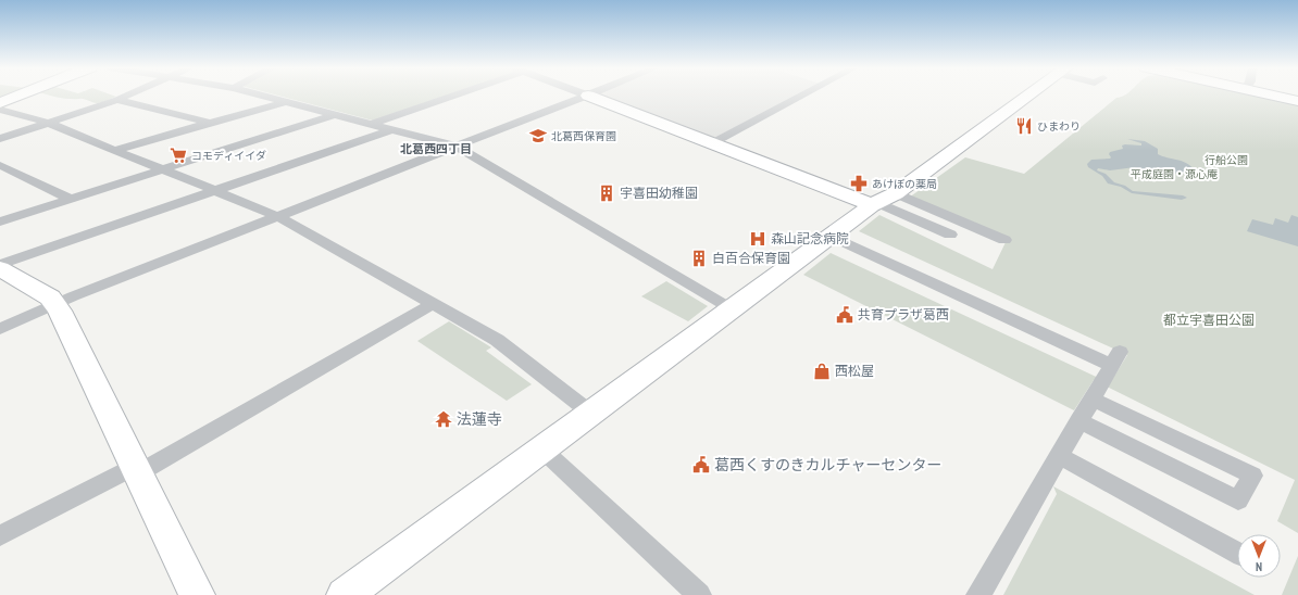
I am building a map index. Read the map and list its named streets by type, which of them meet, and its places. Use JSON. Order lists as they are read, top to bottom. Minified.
{"districts":["北葛西四丁目"],"parks":["行船公園","平成庭園・源心庵","都立宇喜田公園"],"places":{"restaurant":["ひまわり"],"school or university":["北葛西保育園"],"supermarket":["コモディイイダ"],"pharmacy":["あけぼの薬局"],"building":["宇喜田幼稚園","白百合保育園"],"hospital":["森山記念病院"],"public building":["共育プラザ葛西","葛西くすのきカルチャーセンター"],"shop":["西松屋"],"temple":["法蓮寺"]},"north":"bottom"}
